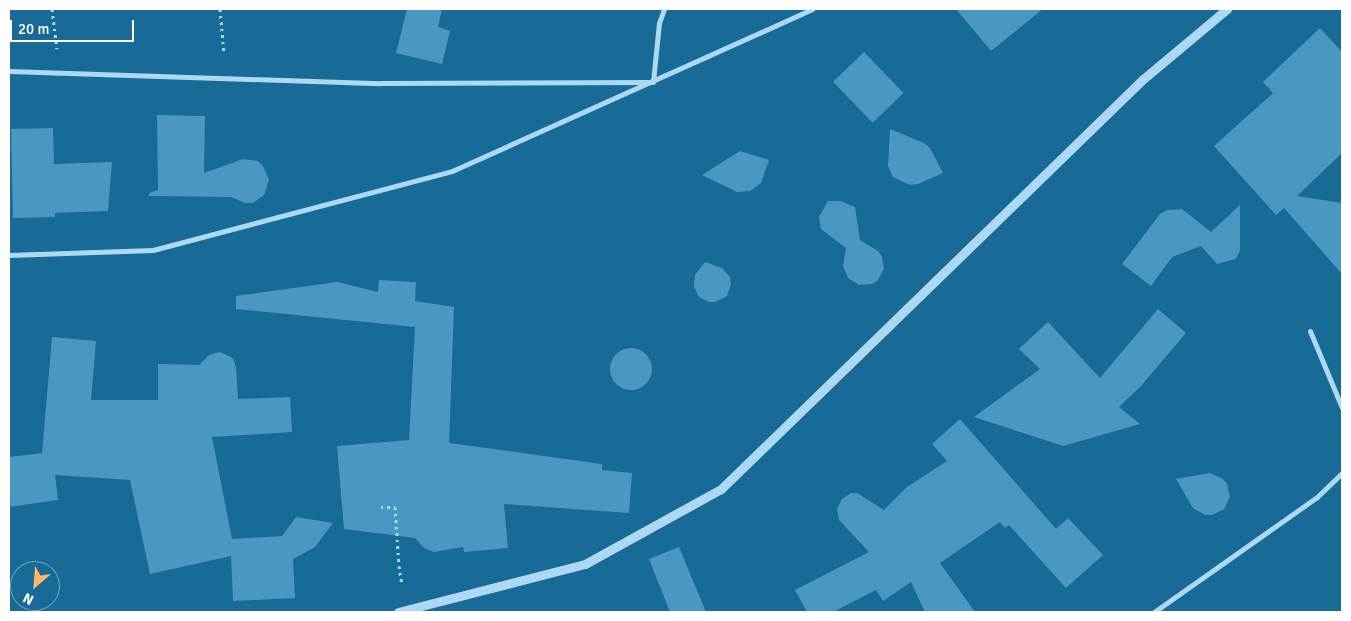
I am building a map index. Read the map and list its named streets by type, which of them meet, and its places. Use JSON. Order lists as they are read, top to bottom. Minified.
{"scale_bar":"20 m","north":"bottom left"}
